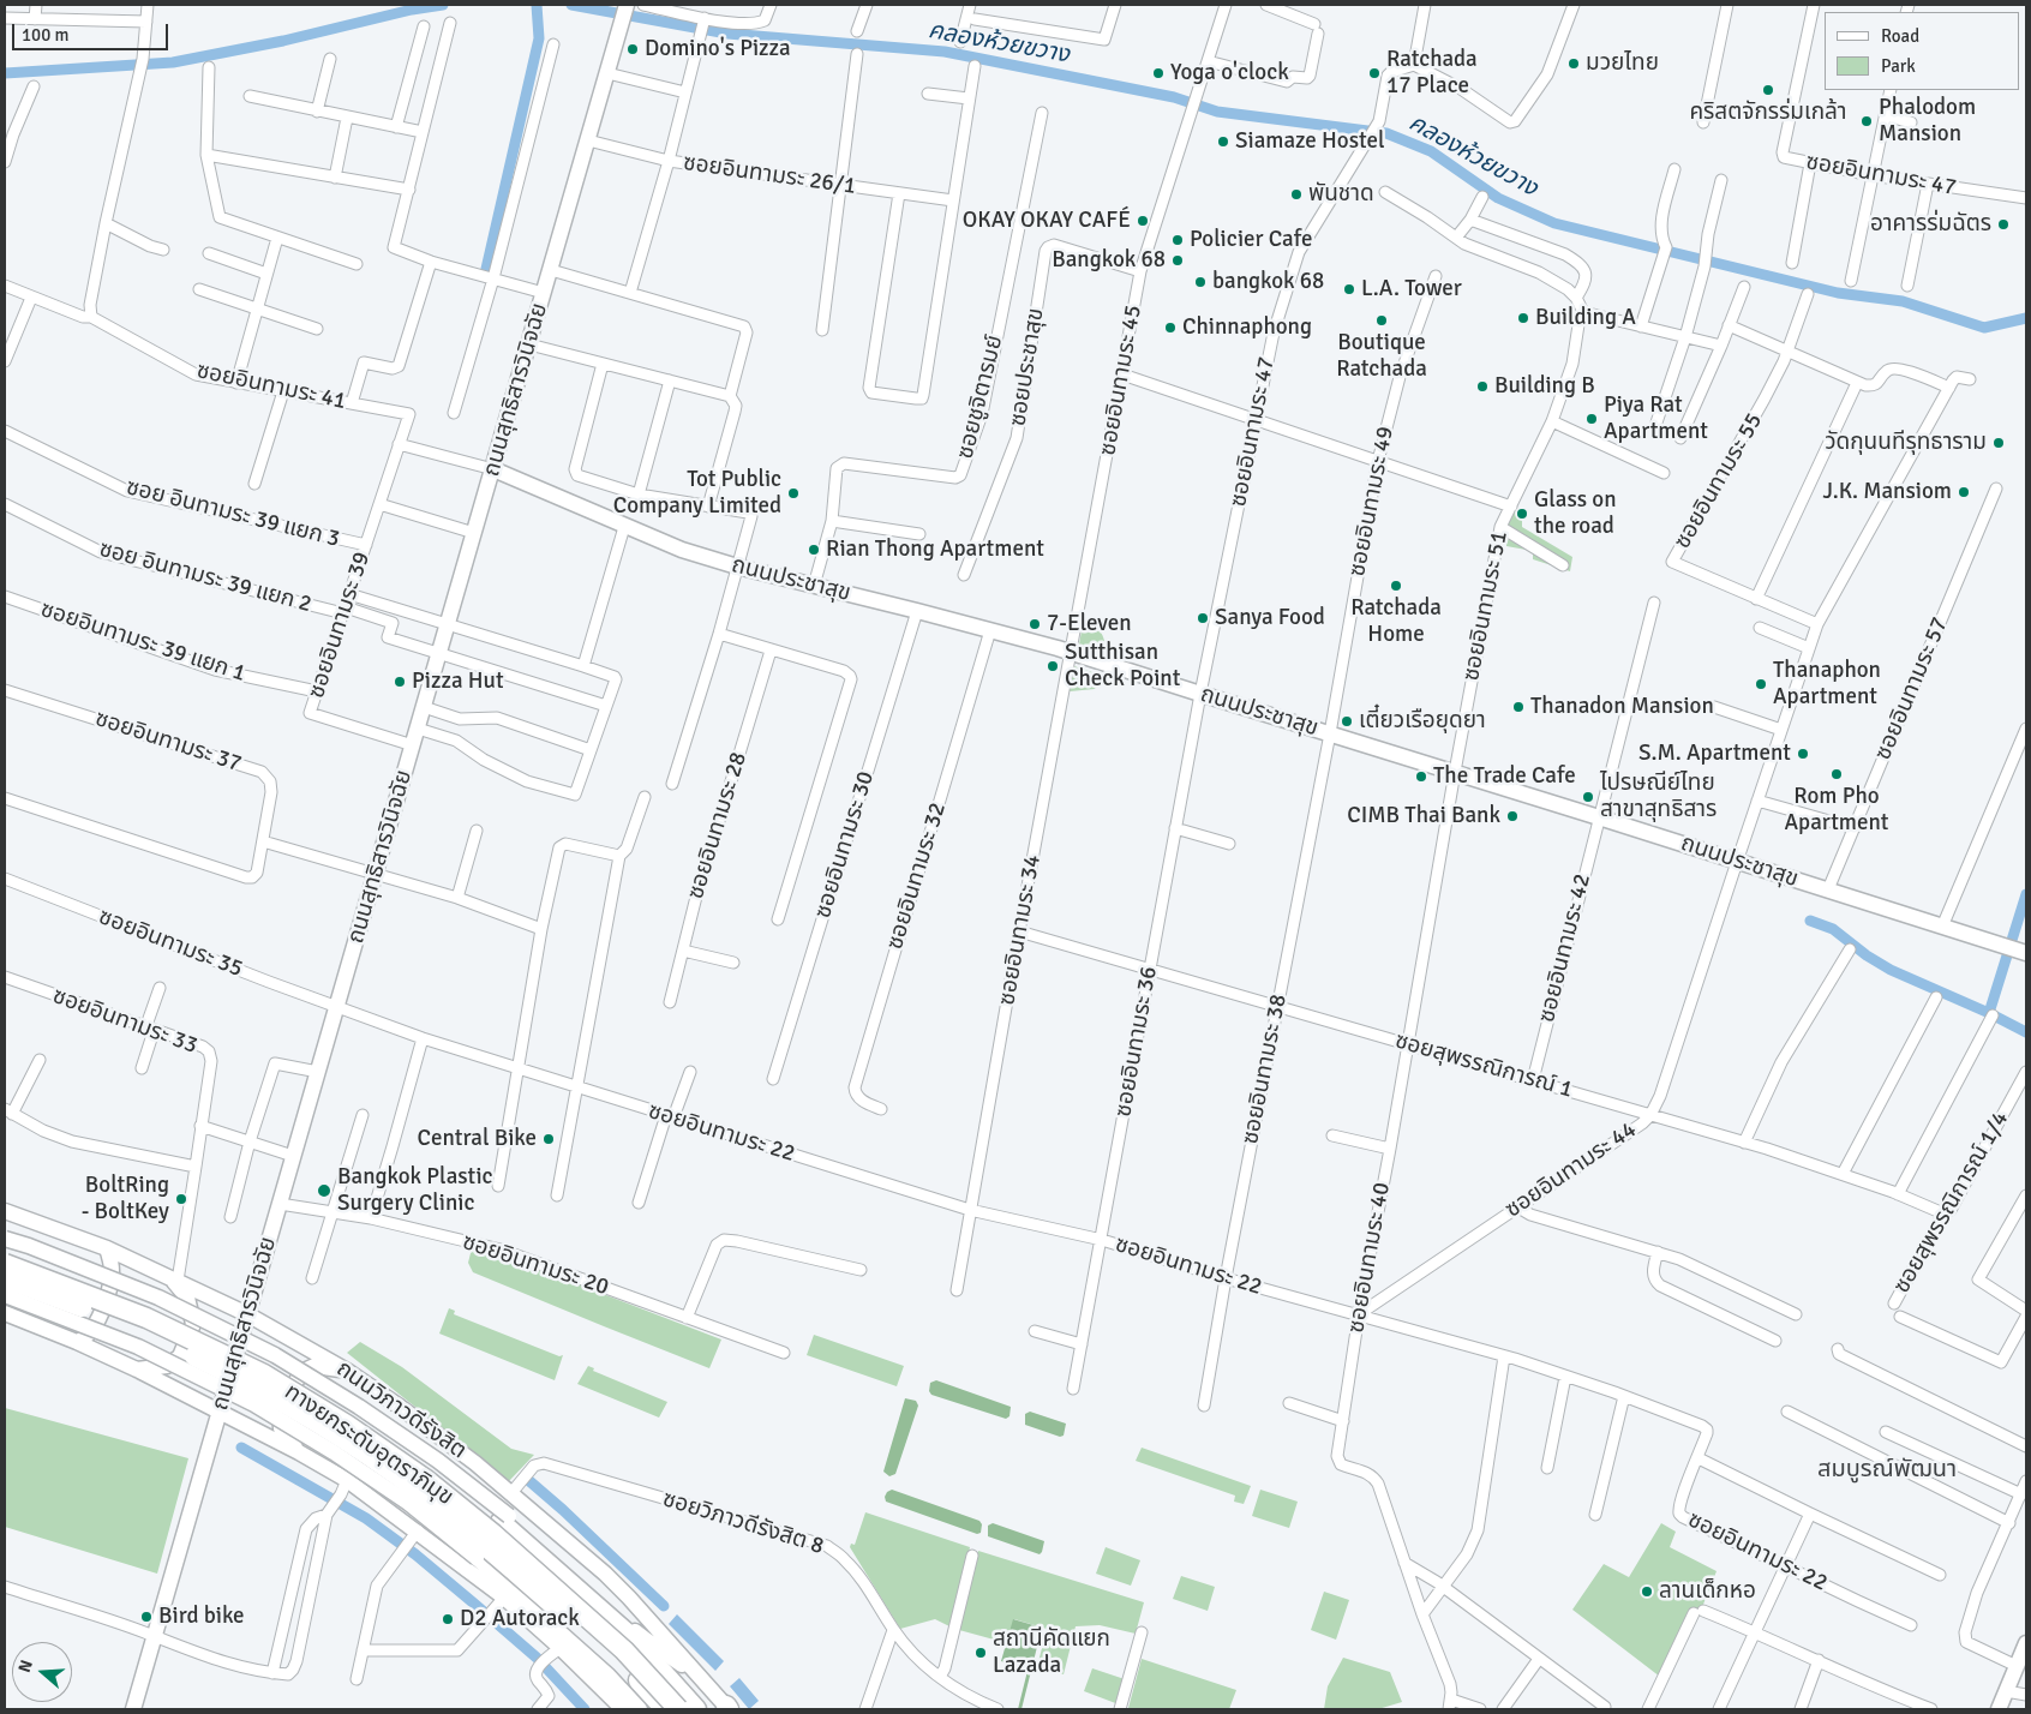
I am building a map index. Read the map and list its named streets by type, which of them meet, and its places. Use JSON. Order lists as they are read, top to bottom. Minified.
{"streets":{"highway":["ถนนวิภาวดีรังสิต","ทางยกระดับอุตราภิมุข"],"main road":["ถนนสุทธิสารวินิจฉัย","ถนนประชาสุข"],"street":["ซอยอินทามระ 26/1","ซอยอินทามระ 47","ซอยประชาสุข","ซอยอินทามระ 45","ซอยอินทามระ 41","ซอยชูจิตารมย์","ซอยอินทามระ 55","ซอยอินทามระ 49","ซอย อินทามระ 39 แยก 3","ซอย อินทามระ 39 แยก 2","ซอยอินทามระ 51","ซอยอินทามระ 39","ซอยอินทามระ 39 แยก 1","ซอยอินทามระ 57","ซอยอินทามระ 37","ซอยอินทามระ 28","ซอยอินทามระ 30","ซอยอินทามระ 32","ซอยอินทามระ 34","ซอยอินทามระ 35","ซอยอินทามระ 42","ซอยอินทามระ 33","ซอยอินทามระ 36","ซอยสุพรรณิการณ์ 1","ซอยอินทามระ 38","ซอยอินทามระ 22","ซอยอินทามระ 44","ซอยสุพรรณิการณ์ 1/4","ซอยอินทามระ 40","ซอยอินทามระ 20","ซอยวิภาวดีรังสิต 8"]},"crossings":[["ซอยอินทามระ 26/1","ถนนสุทธิสารวินิจฉัย"],["ซอยอินทามระ 47","ถนนประชาสุข"],["ซอยอินทามระ 47","ซอยอินทามระ 36"],["ซอยประชาสุข","ซอยอินทามระ 45"],["ซอยอินทามระ 45","ถนนประชาสุข"],["ซอยอินทามระ 45","ซอยอินทามระ 34"],["ซอยอินทามระ 41","ซอยอินทามระ 39"],["ถนนสุทธิสารวินิจฉัย","ซอย อินทามระ 39 แยก 2"],["ถนนสุทธิสารวินิจฉัย","ถนนประชาสุข"],["ถนนสุทธิสารวินิจฉัย","ซอยอินทามระ 39"],["ถนนสุทธิสารวินิจฉัย","ซอยอินทามระ 35"],["ถนนสุทธิสารวินิจฉัย","ซอยอินทามระ 22"],["ถนนสุทธิสารวินิจฉัย","ซอยอินทามระ 20"],["ถนนสุทธิสารวินิจฉัย","ถนนวิภาวดีรังสิต"],["ซอยชูจิตารมย์","ถนนประชาสุข"],["ซอยอินทามระ 49","ถนนประชาสุข"],["ซอยอินทามระ 49","ซอยอินทามระ 38"],["ซอย อินทามระ 39 แยก 3","ซอยอินทามระ 39"],["ซอย อินทามระ 39 แยก 2","ซอยอินทามระ 39"],["ถนนประชาสุข","ซอยอินทามระ 51"],["ถนนประชาสุข","ซอยอินทามระ 57"],["ถนนประชาสุข","ซอยอินทามระ 30"],["ถนนประชาสุข","ซอยอินทามระ 32"],["ถนนประชาสุข","ซอยอินทามระ 34"],["ถนนประชาสุข","ซอยอินทามระ 42"],["ถนนประชาสุข","ซอยอินทามระ 36"],["ถนนประชาสุข","ซอยอินทามระ 38"],["ถนนประชาสุข","ซอยอินทามระ 44"],["ถนนประชาสุข","ซอยอินทามระ 40"],["ซอยอินทามระ 51","ซอยอินทามระ 40"],["ซอยอินทามระ 39","ซอยอินทามระ 39 แยก 1"],["ซอยอินทามระ 34","ซอยสุพรรณิการณ์ 1"],["ซอยอินทามระ 34","ซอยอินทามระ 22"],["ซอยอินทามระ 35","ซอยอินทามระ 22"],["ซอยอินทามระ 42","ซอยสุพรรณิการณ์ 1"],["ซอยอินทามระ 33","ถนนวิภาวดีรังสิต"],["ซอยอินทามระ 36","ซอยสุพรรณิการณ์ 1"],["ซอยอินทามระ 36","ซอยอินทามระ 22"],["ซอยสุพรรณิการณ์ 1","ซอยอินทามระ 38"],["ซอยสุพรรณิการณ์ 1","ซอยอินทามระ 44"],["ซอยสุพรรณิการณ์ 1","ซอยสุพรรณิการณ์ 1/4"],["ซอยสุพรรณิการณ์ 1","ซอยอินทามระ 40"],["ซอยอินทามระ 38","ซอยอินทามระ 22"],["ซอยอินทามระ 22","ซอยอินทามระ 44"],["ซอยอินทามระ 22","ซอยอินทามระ 40"],["ซอยอินทามระ 44","ซอยอินทามระ 40"],["ถนนวิภาวดีรังสิต","ทางยกระดับอุตราภิมุข"],["ถนนวิภาวดีรังสิต","ซอยวิภาวดีรังสิต 8"]],"districts":["สมบูรณ์พัฒนา"],"water":["คลองห้วยขวาง"],"places":["Domino's Pizza","มวยไทย","Yoga o'clock","Ratchada 17 Place","คริสตจักรร่มเกล้า","Phalodom Mansion","Siamaze Hostel","พันชาด","OKAY OKAY CAFÉ","อาคารร่มฉัตร","Policier Cafe","Bangkok 68","bangkok 68","L.A. Tower","Building A","Boutique Ratchada","Chinnaphong","Building B","Piya Rat Apartment","วัดกุนนทีรุทธาราม","J.K. Mansiom","Tot Public Company Limited","Glass on the road","Rian Thong Apartment","Ratchada Home","Sanya Food","7-Eleven","Sutthisan Check Point","Pizza Hut","Thanaphon Apartment","Thanadon Mansion","เตี๋ยวเรือยุดยา","S.M. Apartment","Rom Pho Apartment","The Trade Cafe","ไปรษณีย์ไทย สาขาสุทธิสาร","CIMB Thai Bank","Central Bike","Bangkok Plastic Surgery Clinic","BoltRing - BoltKey","ลานเด็กหอ","Bird bike","D2 Autorack","สถานีคัดแยก Lazada"],"legend":["Road","Park"],"scale_bar":"100 m","north":"left"}
